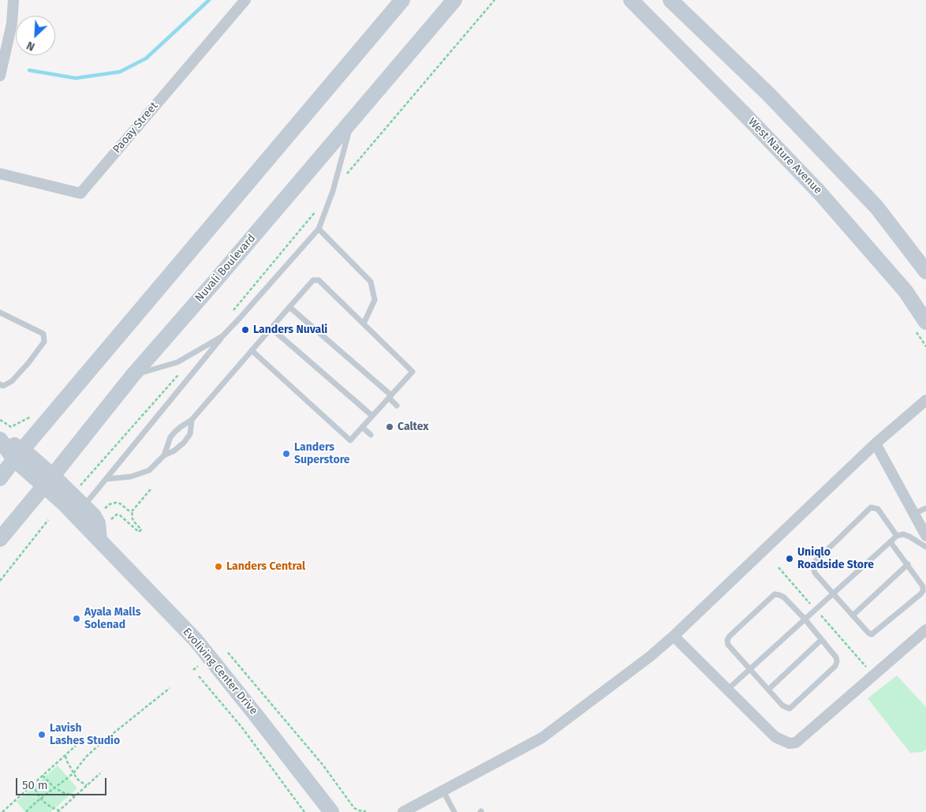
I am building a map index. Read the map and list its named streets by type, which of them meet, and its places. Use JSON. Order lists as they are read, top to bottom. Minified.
{"streets":{"street":["Paoay Street","West Nature Avenue","Nuvali Boulevard","Evoliving Center Drive"]},"crossings":[["Nuvali Boulevard","Evoliving Center Drive"]],"places":["Landers Nuvali","Caltex","Landers Superstore","Uniqlo Roadside Store","Landers Central","Ayala Malls Solenad","Lavish Lashes Studio"],"scale_bar":"50 m","north":"bottom left"}
